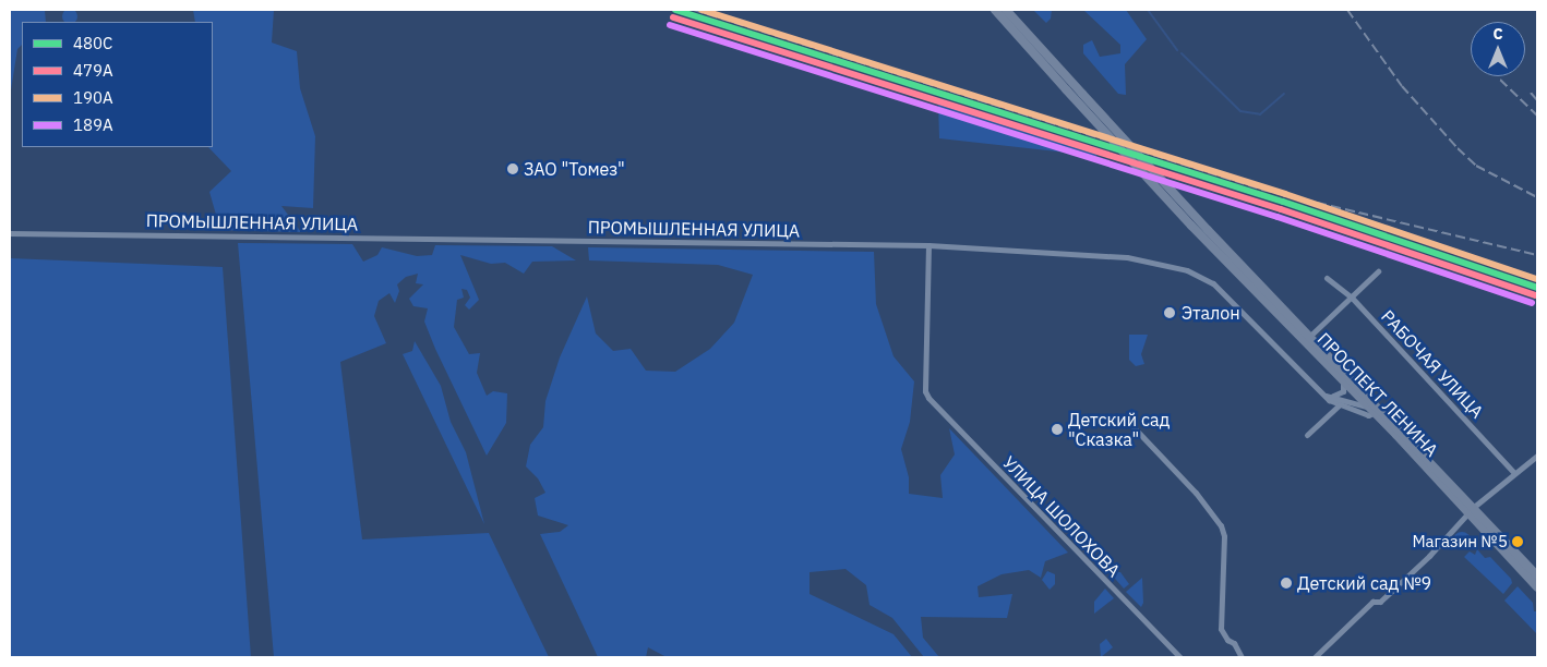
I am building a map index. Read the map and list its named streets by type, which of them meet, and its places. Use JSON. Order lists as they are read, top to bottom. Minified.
{"streets":{"main road":["ПРОСПЕКТ ЛЕНИНА"],"street":["ПРОМЫШЛЕННАЯ УЛИЦА","РАБОЧАЯ УЛИЦА","УЛИЦА ШОЛОХОВА"]},"crossings":[["ПРОМЫШЛЕННАЯ УЛИЦА","ПРОСПЕКТ ЛЕНИНА"],["ПРОМЫШЛЕННАЯ УЛИЦА","УЛИЦА ШОЛОХОВА"]],"places":["ЗАО \"Томез\"","Эталон","Детский сад \"Сказка\"","Магазин №5","Детский сад №9"],"lines":["transit line 480С","transit line 190А","transit line 479А","transit line 189А"],"legend":["480С","479А","190А","189А"],"north":"top"}
